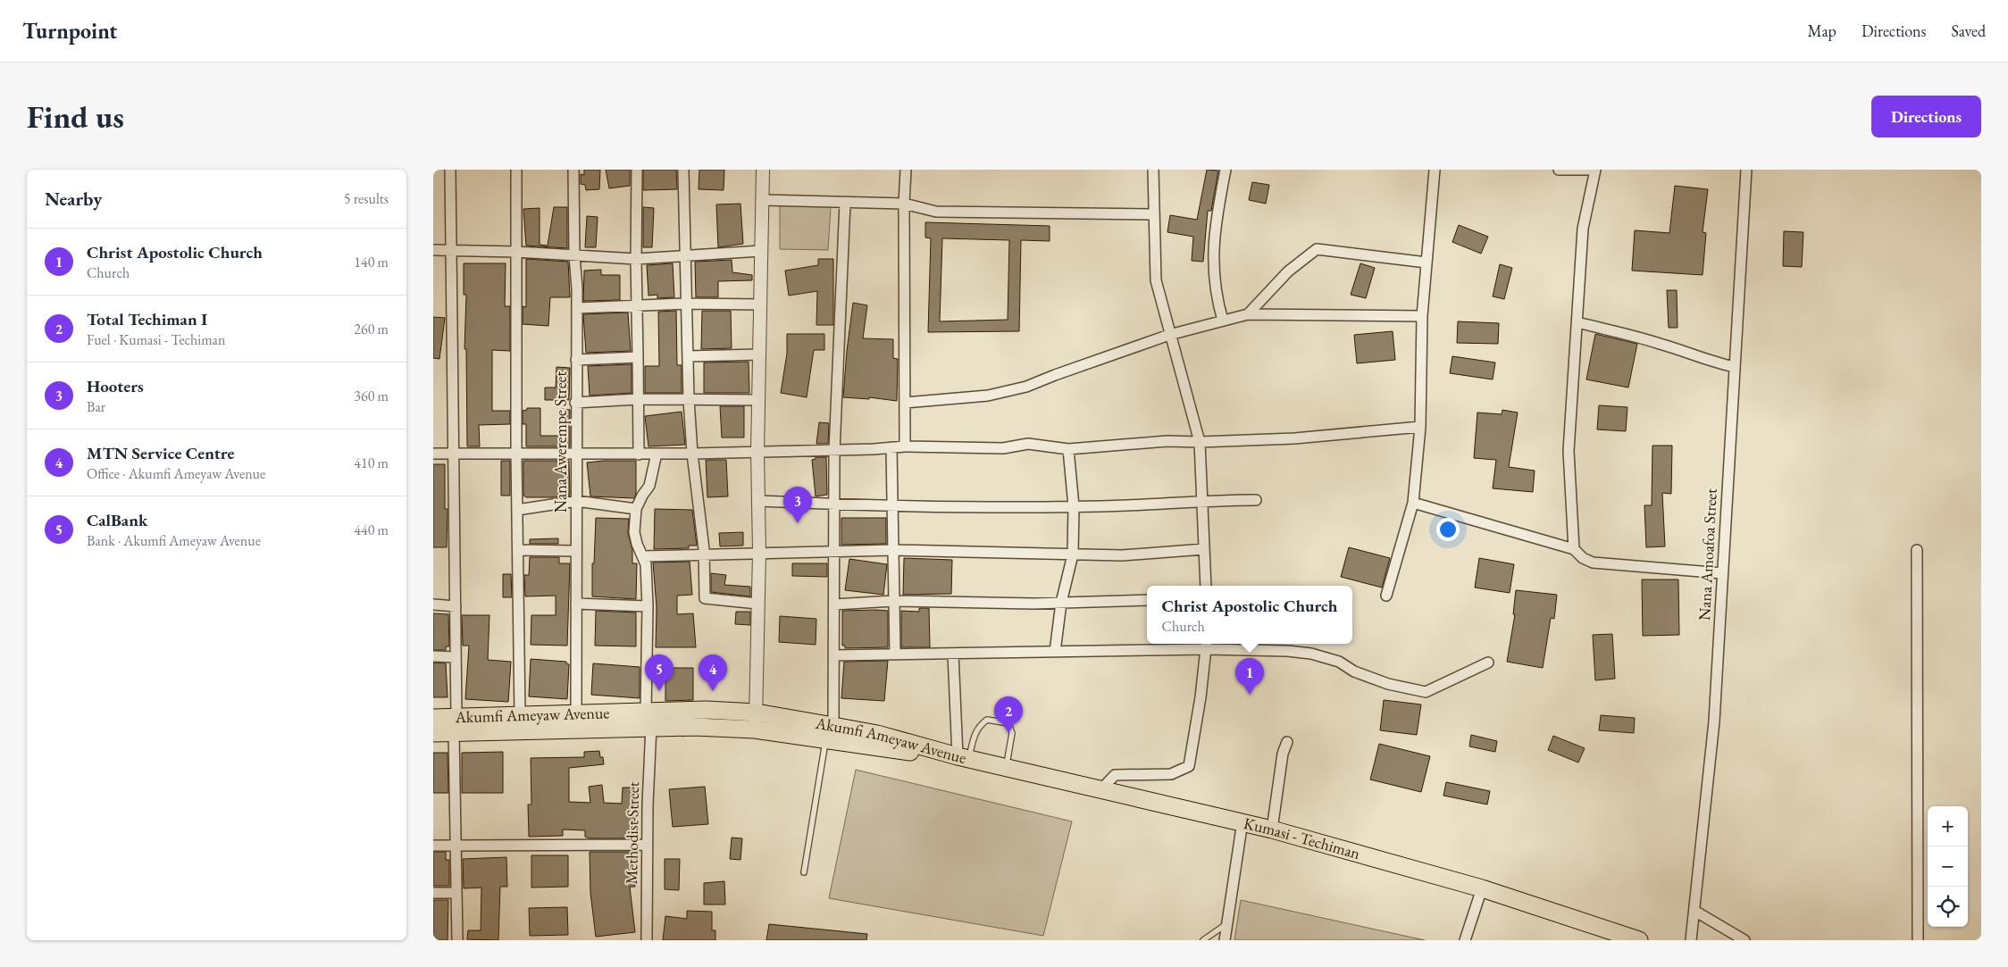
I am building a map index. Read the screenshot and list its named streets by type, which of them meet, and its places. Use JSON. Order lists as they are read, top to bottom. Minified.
{"streets":{"highway":["Akumfi Ameyaw Avenue","Kumasi - Techiman"],"street":["Nana Awerempe Street","Nana Amoafoa Street","Methodist Street"]},"crossings":[["Nana Awerempe Street","Akumfi Ameyaw Avenue"],["Akumfi Ameyaw Avenue","Methodist Street"],["Akumfi Ameyaw Avenue","Kumasi - Techiman"]],"page":{"header":"Turnpoint","nav":["Map","Directions","Saved"],"buttons":"Directions","title":"Find us","heading":["Nearby","5 results"],"list":[{"mark":"1","name":"Christ Apostolic Church","note":"Church","value":"140 m"},{"mark":"2","name":"Total Techiman I","note":"Fuel · Kumasi - Techiman","value":"260 m"},{"mark":"3","name":"Hooters","note":"Bar","value":"360 m"},{"mark":"4","name":"MTN Service Centre","note":"Office · Akumfi Ameyaw Avenue","value":"410 m"},{"mark":"5","name":"CalBank","note":"Bank · Akumfi Ameyaw Avenue","value":"440 m"}],"pins":["3","4","5","1","2"],"popup":["Christ Apostolic Church","Church"],"map_buttons":["+","−"]}}
